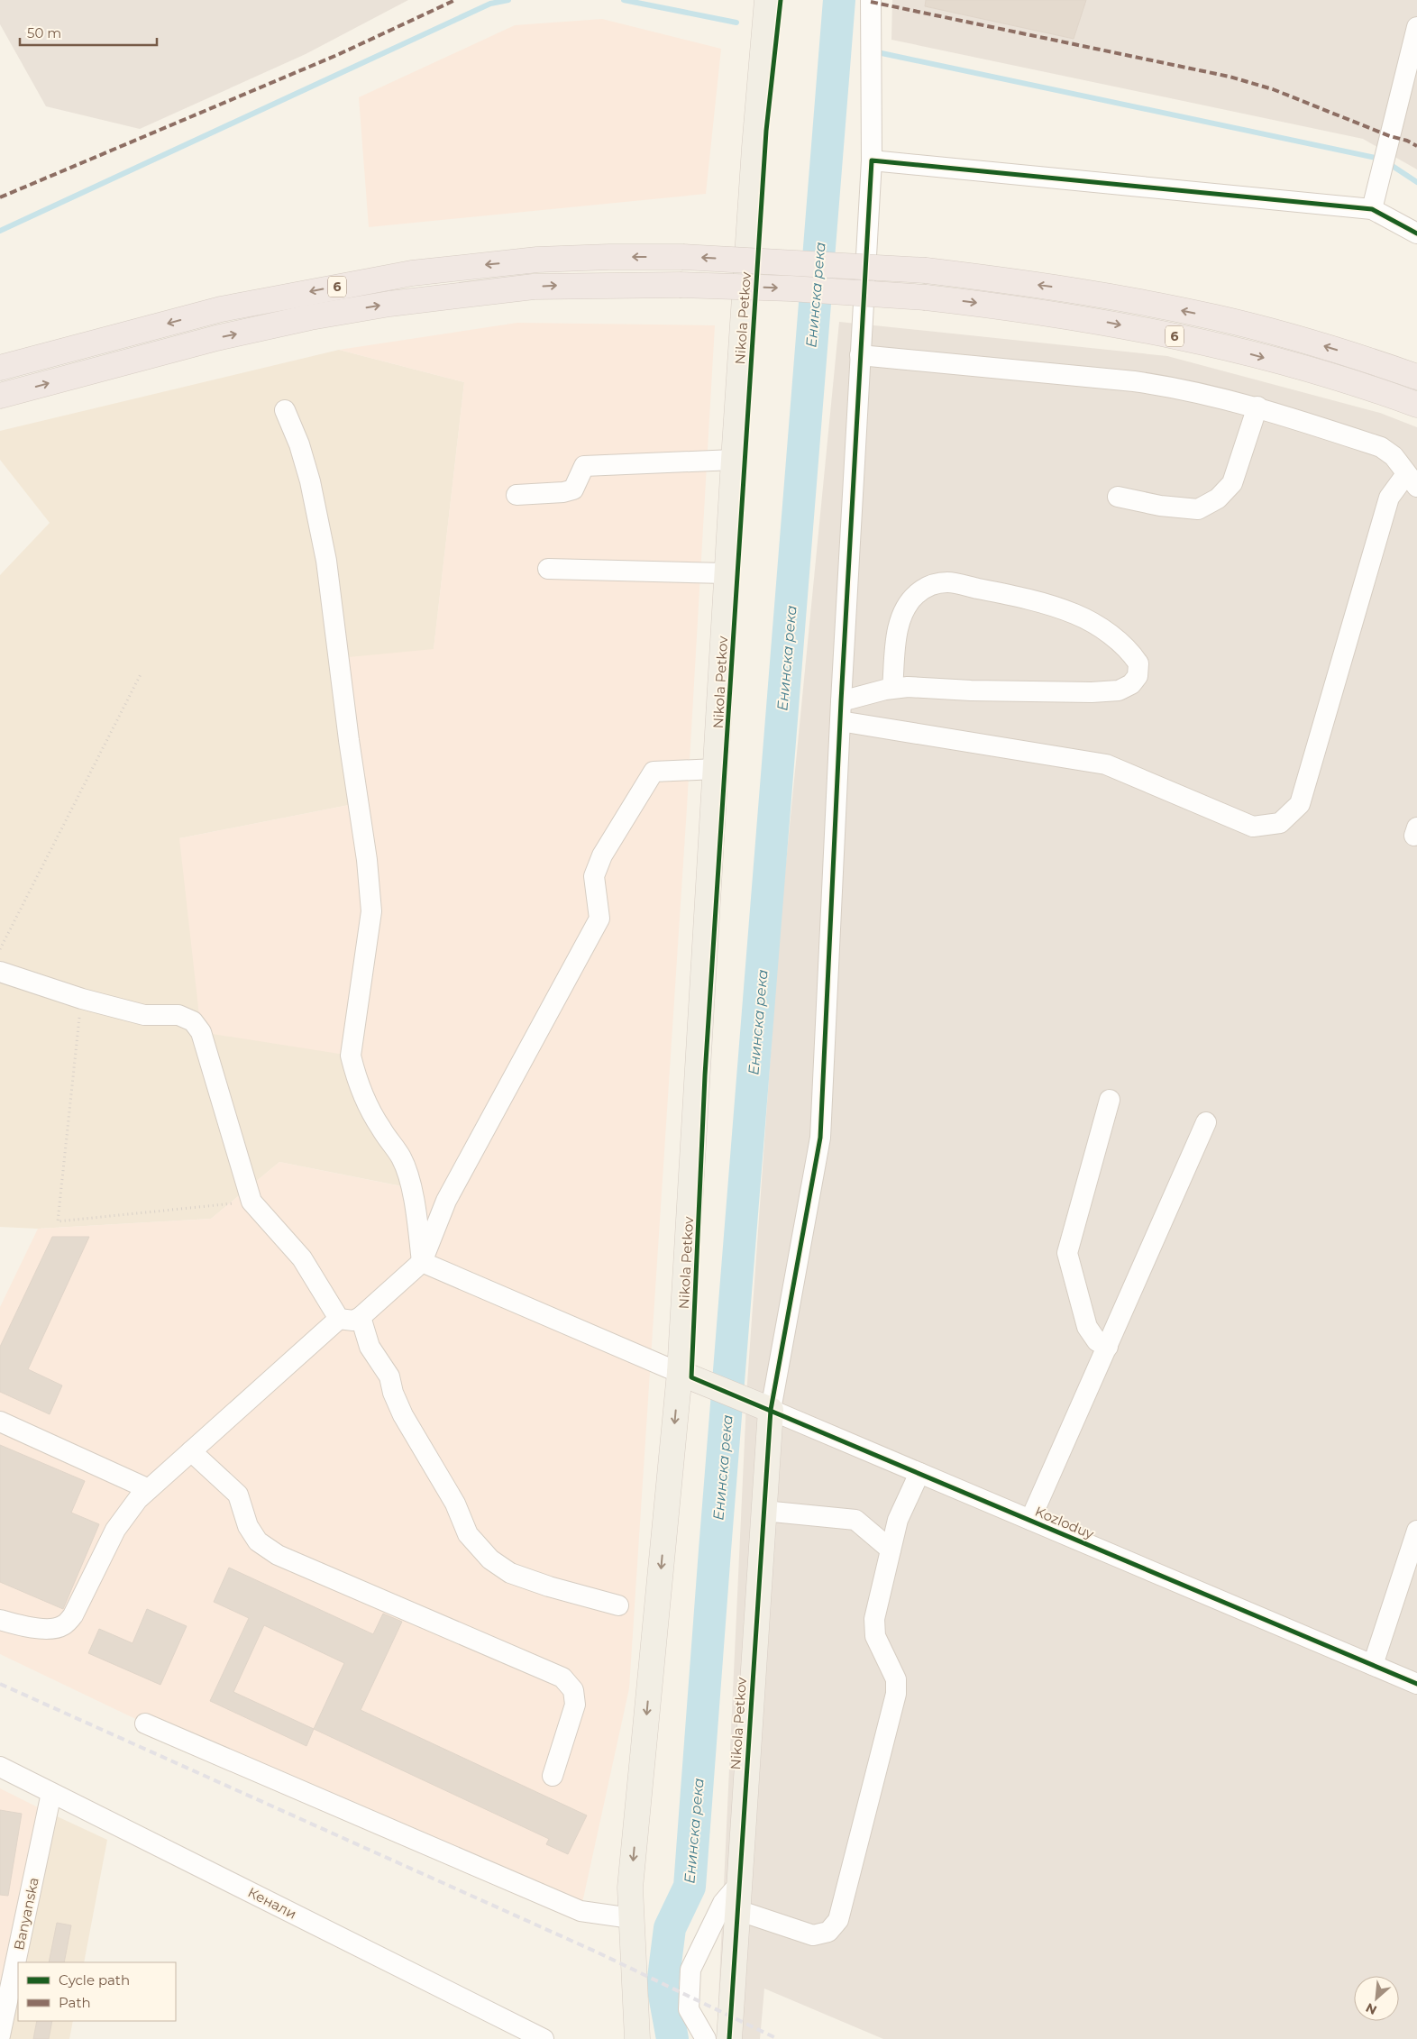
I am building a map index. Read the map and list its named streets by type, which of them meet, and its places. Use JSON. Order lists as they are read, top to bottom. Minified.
{"streets":{"highway":["6"],"main road":["Nikola Petkov","Kozloduy"],"street":["Кенали","Banyanska"]},"crossings":[["Nikola Petkov","Kozloduy"],["Кенали","Banyanska"]],"water":["Енинска река"],"legend":["Cycle path","Path"],"scale_bar":"50 m","north":"bottom left"}
